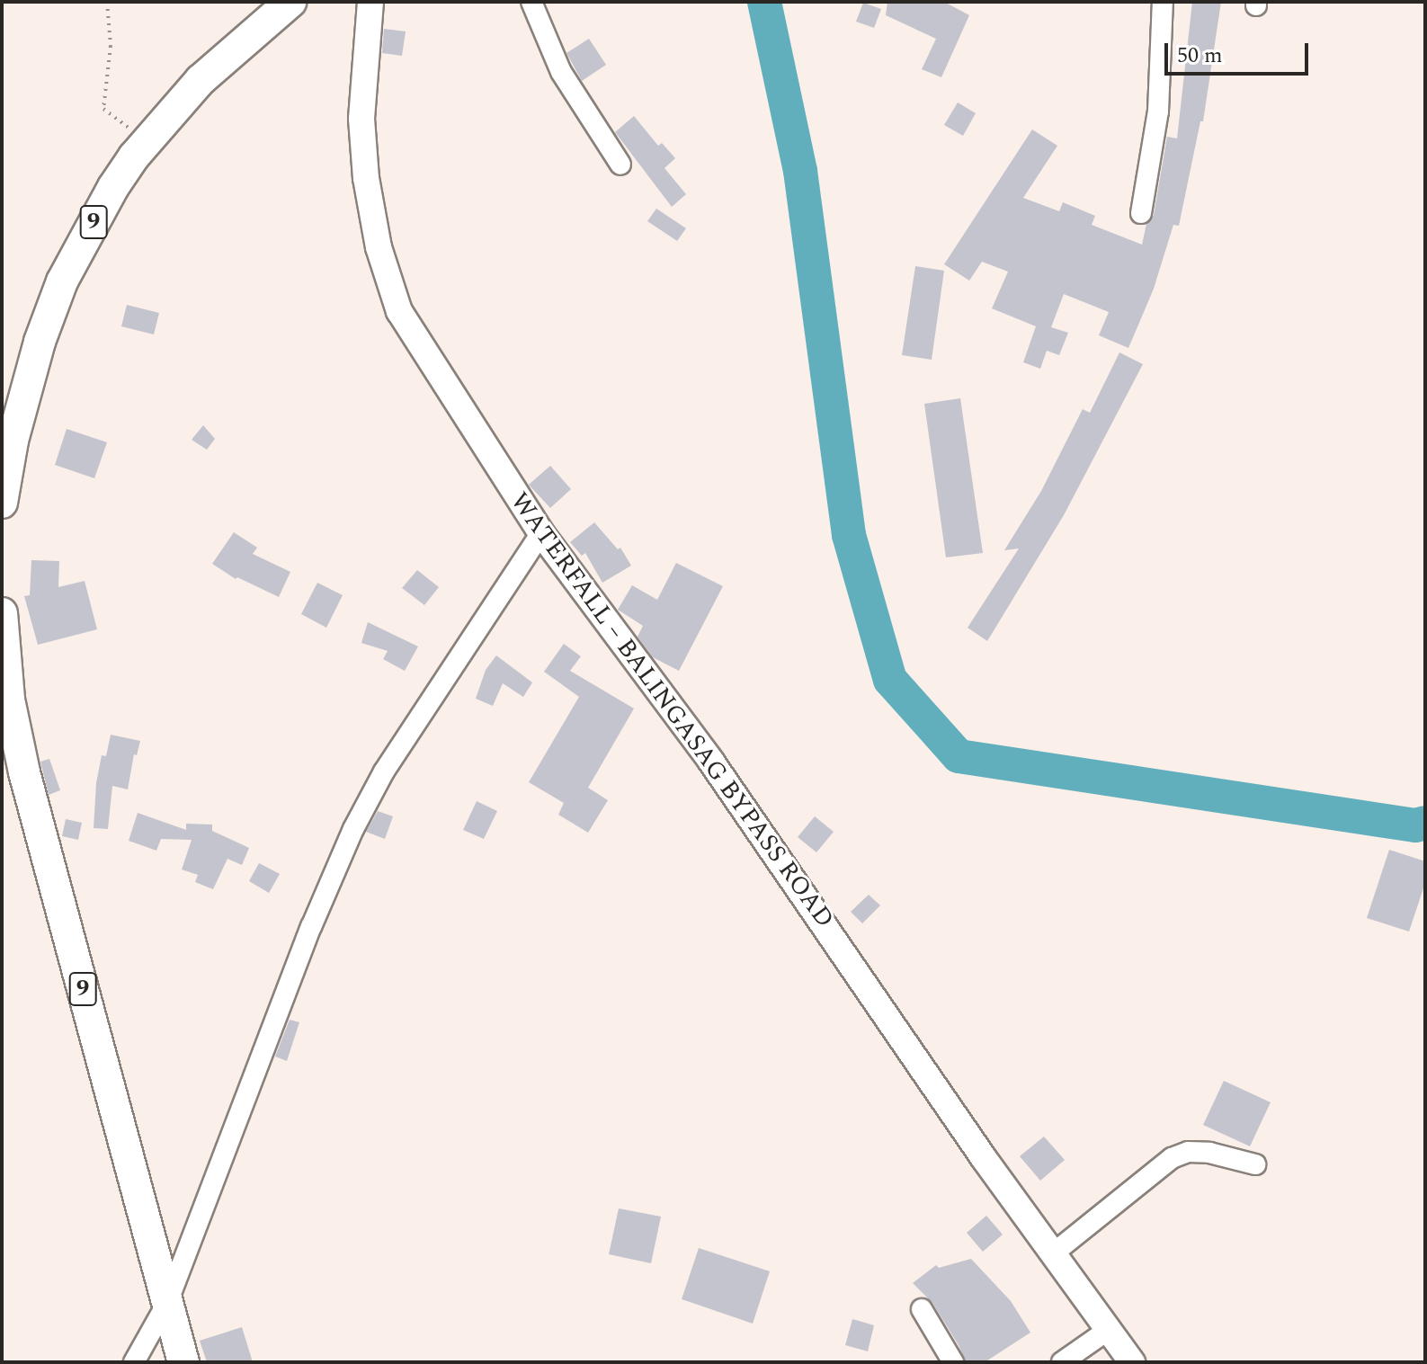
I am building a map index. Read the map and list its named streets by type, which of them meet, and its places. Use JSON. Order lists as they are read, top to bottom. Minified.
{"streets":{"highway":["9"],"main road":["WATERFALL ‒ BALINGASAG BYPASS ROAD"]},"scale_bar":"50 m"}
